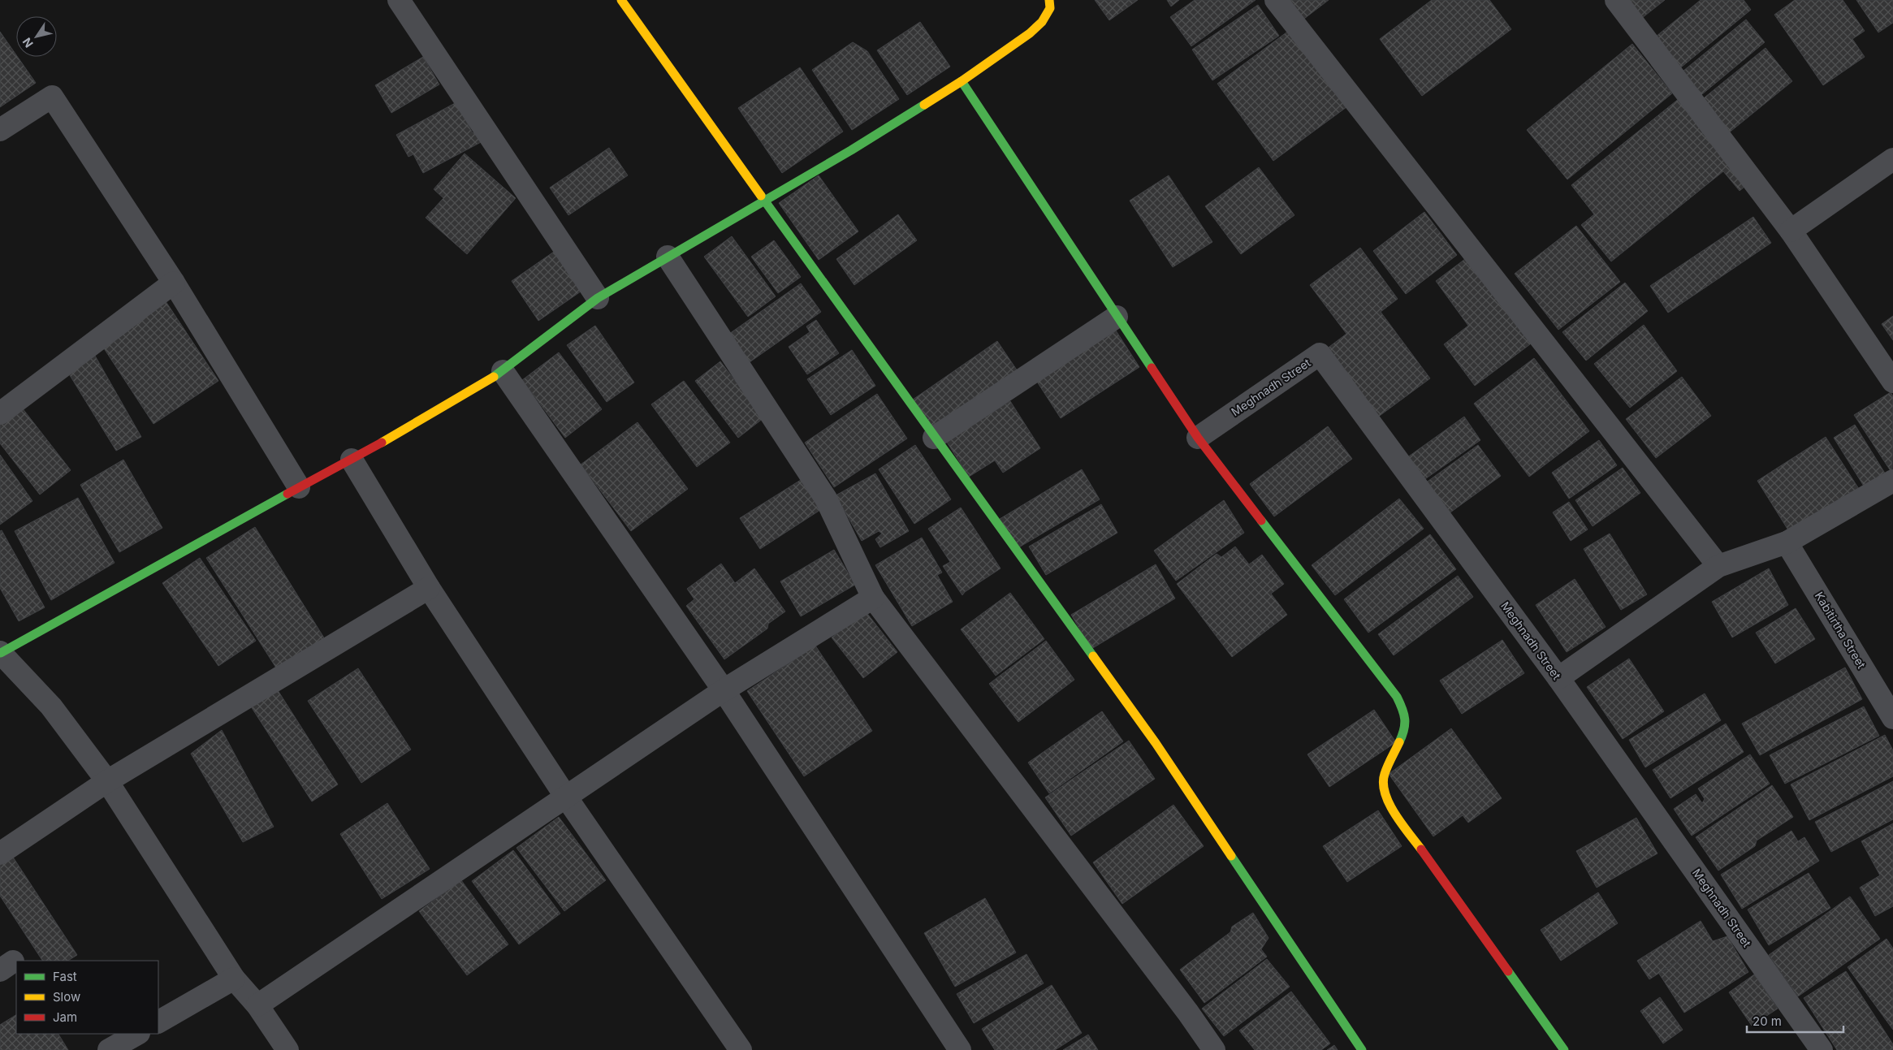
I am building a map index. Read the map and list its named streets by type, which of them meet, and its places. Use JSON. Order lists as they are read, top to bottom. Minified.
{"streets":{"street":["Meghnadh Street","Kabitirtha Street"]},"legend":["Fast","Slow","Jam"],"scale_bar":"20 m","north":"bottom left"}
